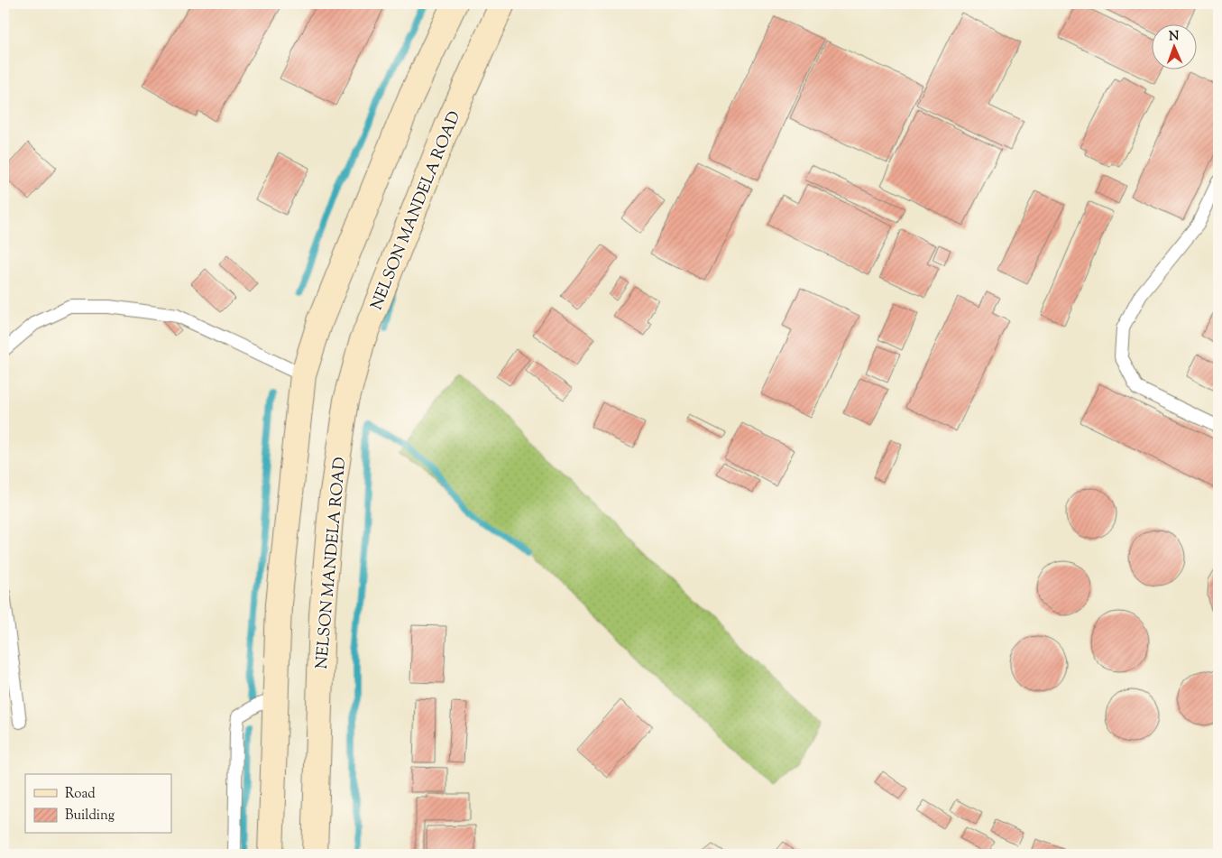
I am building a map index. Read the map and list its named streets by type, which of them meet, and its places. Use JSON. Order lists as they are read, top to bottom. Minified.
{"streets":{"main road":["NELSON MANDELA ROAD"]},"legend":["Road","Building"],"north":"top"}
